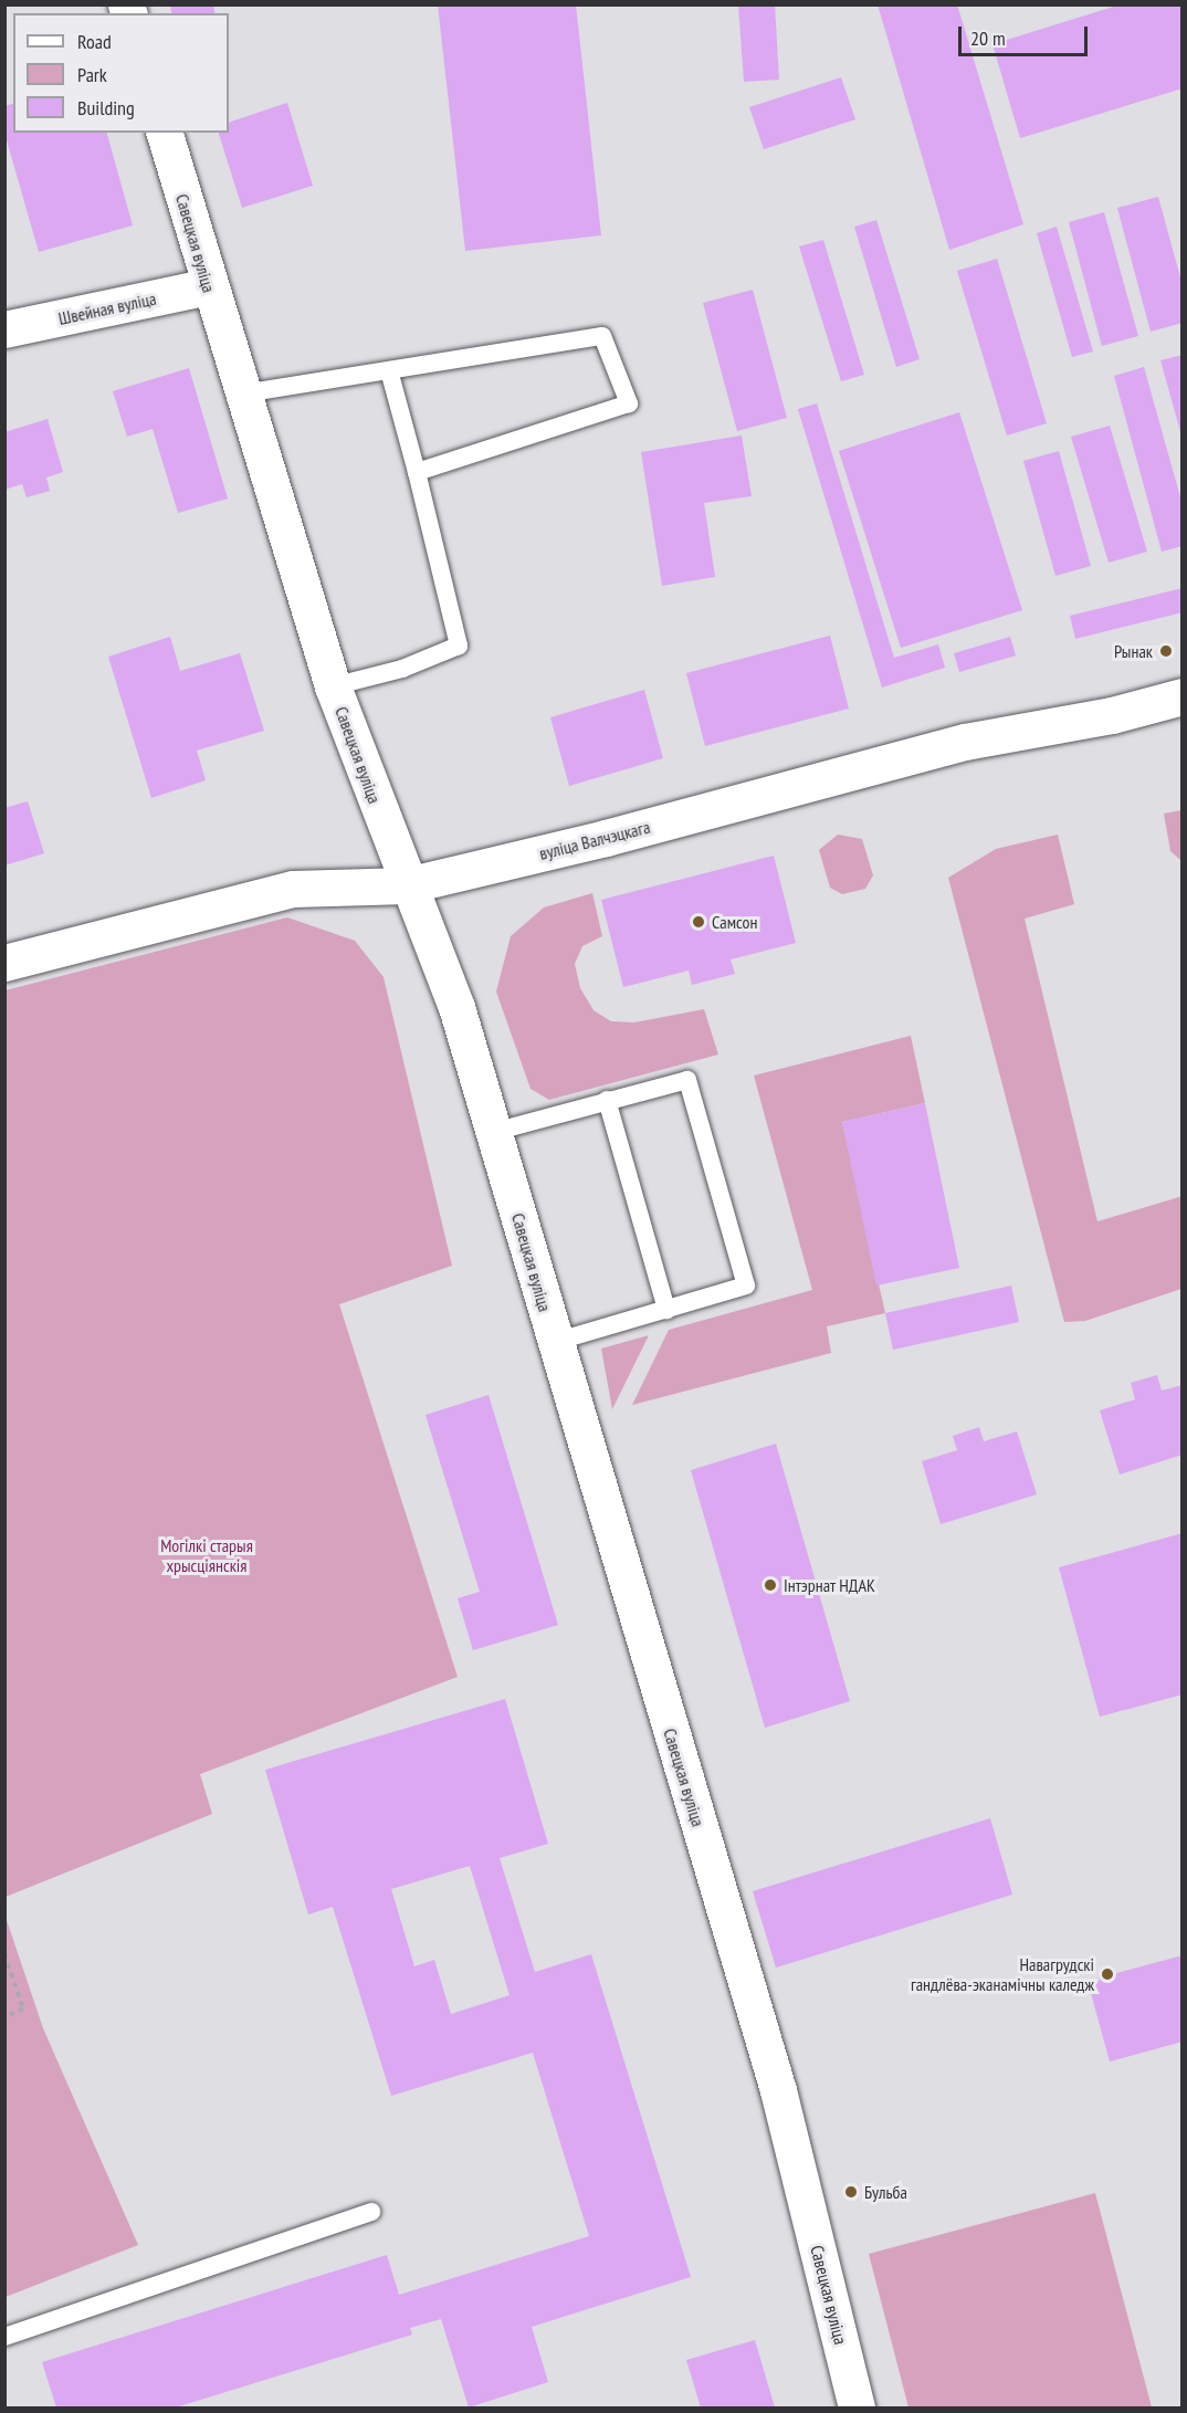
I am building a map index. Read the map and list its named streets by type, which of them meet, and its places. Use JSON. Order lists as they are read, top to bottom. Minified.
{"streets":{"street":["Савецкая вуліца","Швейная вуліца","вуліца Валчэцкага"]},"crossings":[["Савецкая вуліца","Швейная вуліца"],["Савецкая вуліца","вуліца Валчэцкага"]],"parks":["Могілкі старыя хрысціянскія"],"places":["Рынак","Самсон","Інтэрнат НДАК","Навагрудскі гандлёва-эканамічны каледж","Бульба"],"legend":["Road","Park","Building"],"scale_bar":"20 m"}
